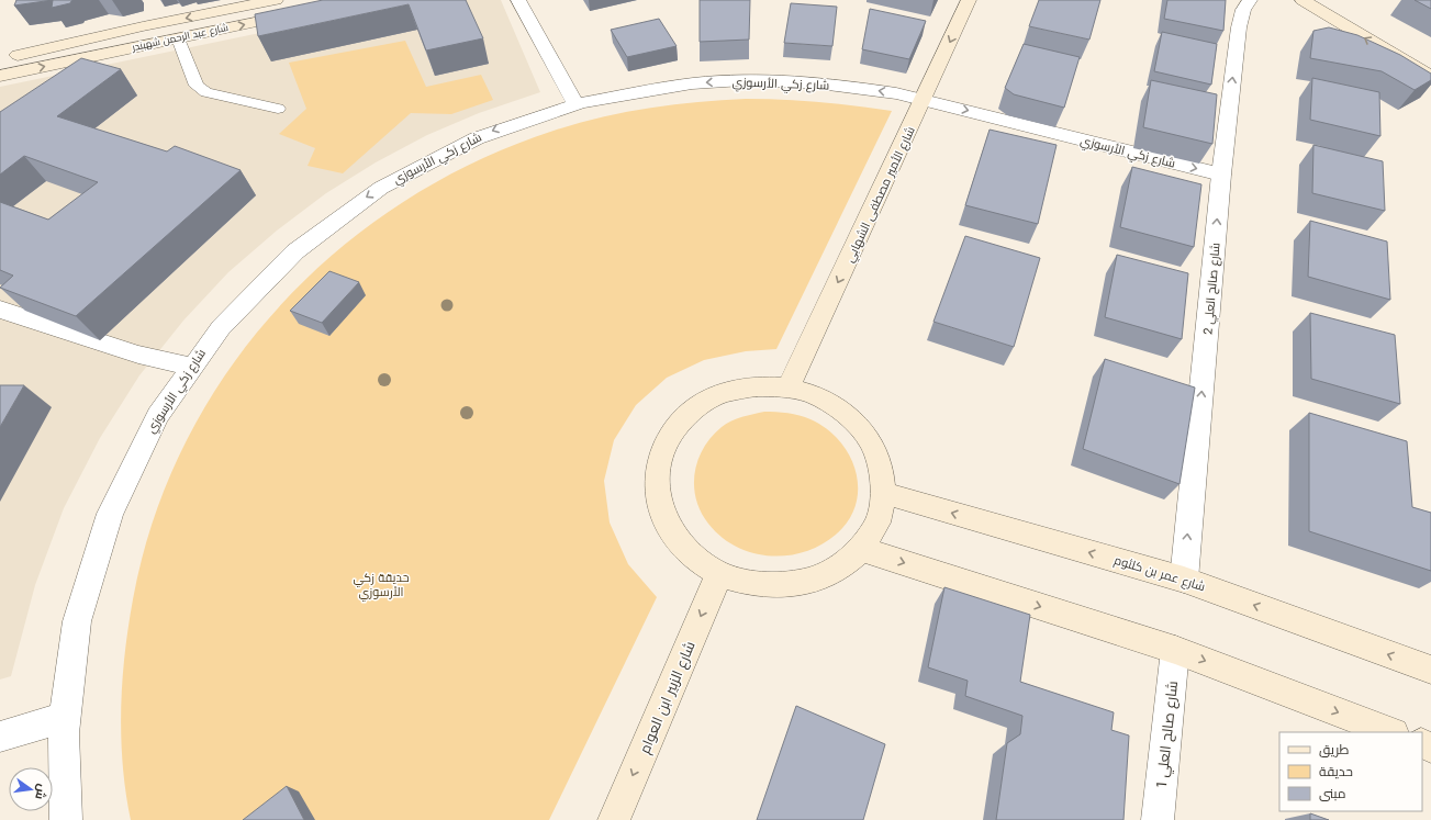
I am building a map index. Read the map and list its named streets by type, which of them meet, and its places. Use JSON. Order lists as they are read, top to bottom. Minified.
{"streets":{"main road":["شارع عبد الرحمن شهبندر","شارع الأمير مصطفى الشهابي","شارع عمر بن كلثوم","شارع الزبير ابن العوام"],"street":["شارع زكي الأرسوزي","شارع صالح العلي 2","شارع صالح العلي 1"]},"crossings":[["شارع زكي الأرسوزي","شارع الأمير مصطفى الشهابي"],["شارع زكي الأرسوزي","شارع صالح العلي 2"],["شارع صالح العلي 2","شارع عمر بن كلثوم"]],"one_way":["شارع الأمير مصطفى الشهابي","شارع صالح العلي 2","شارع الزبير ابن العوام"],"parks":["حديقة زكي الأرسوزي"],"legend":["طريق","حديقة","مبنى"],"north":"right"}
